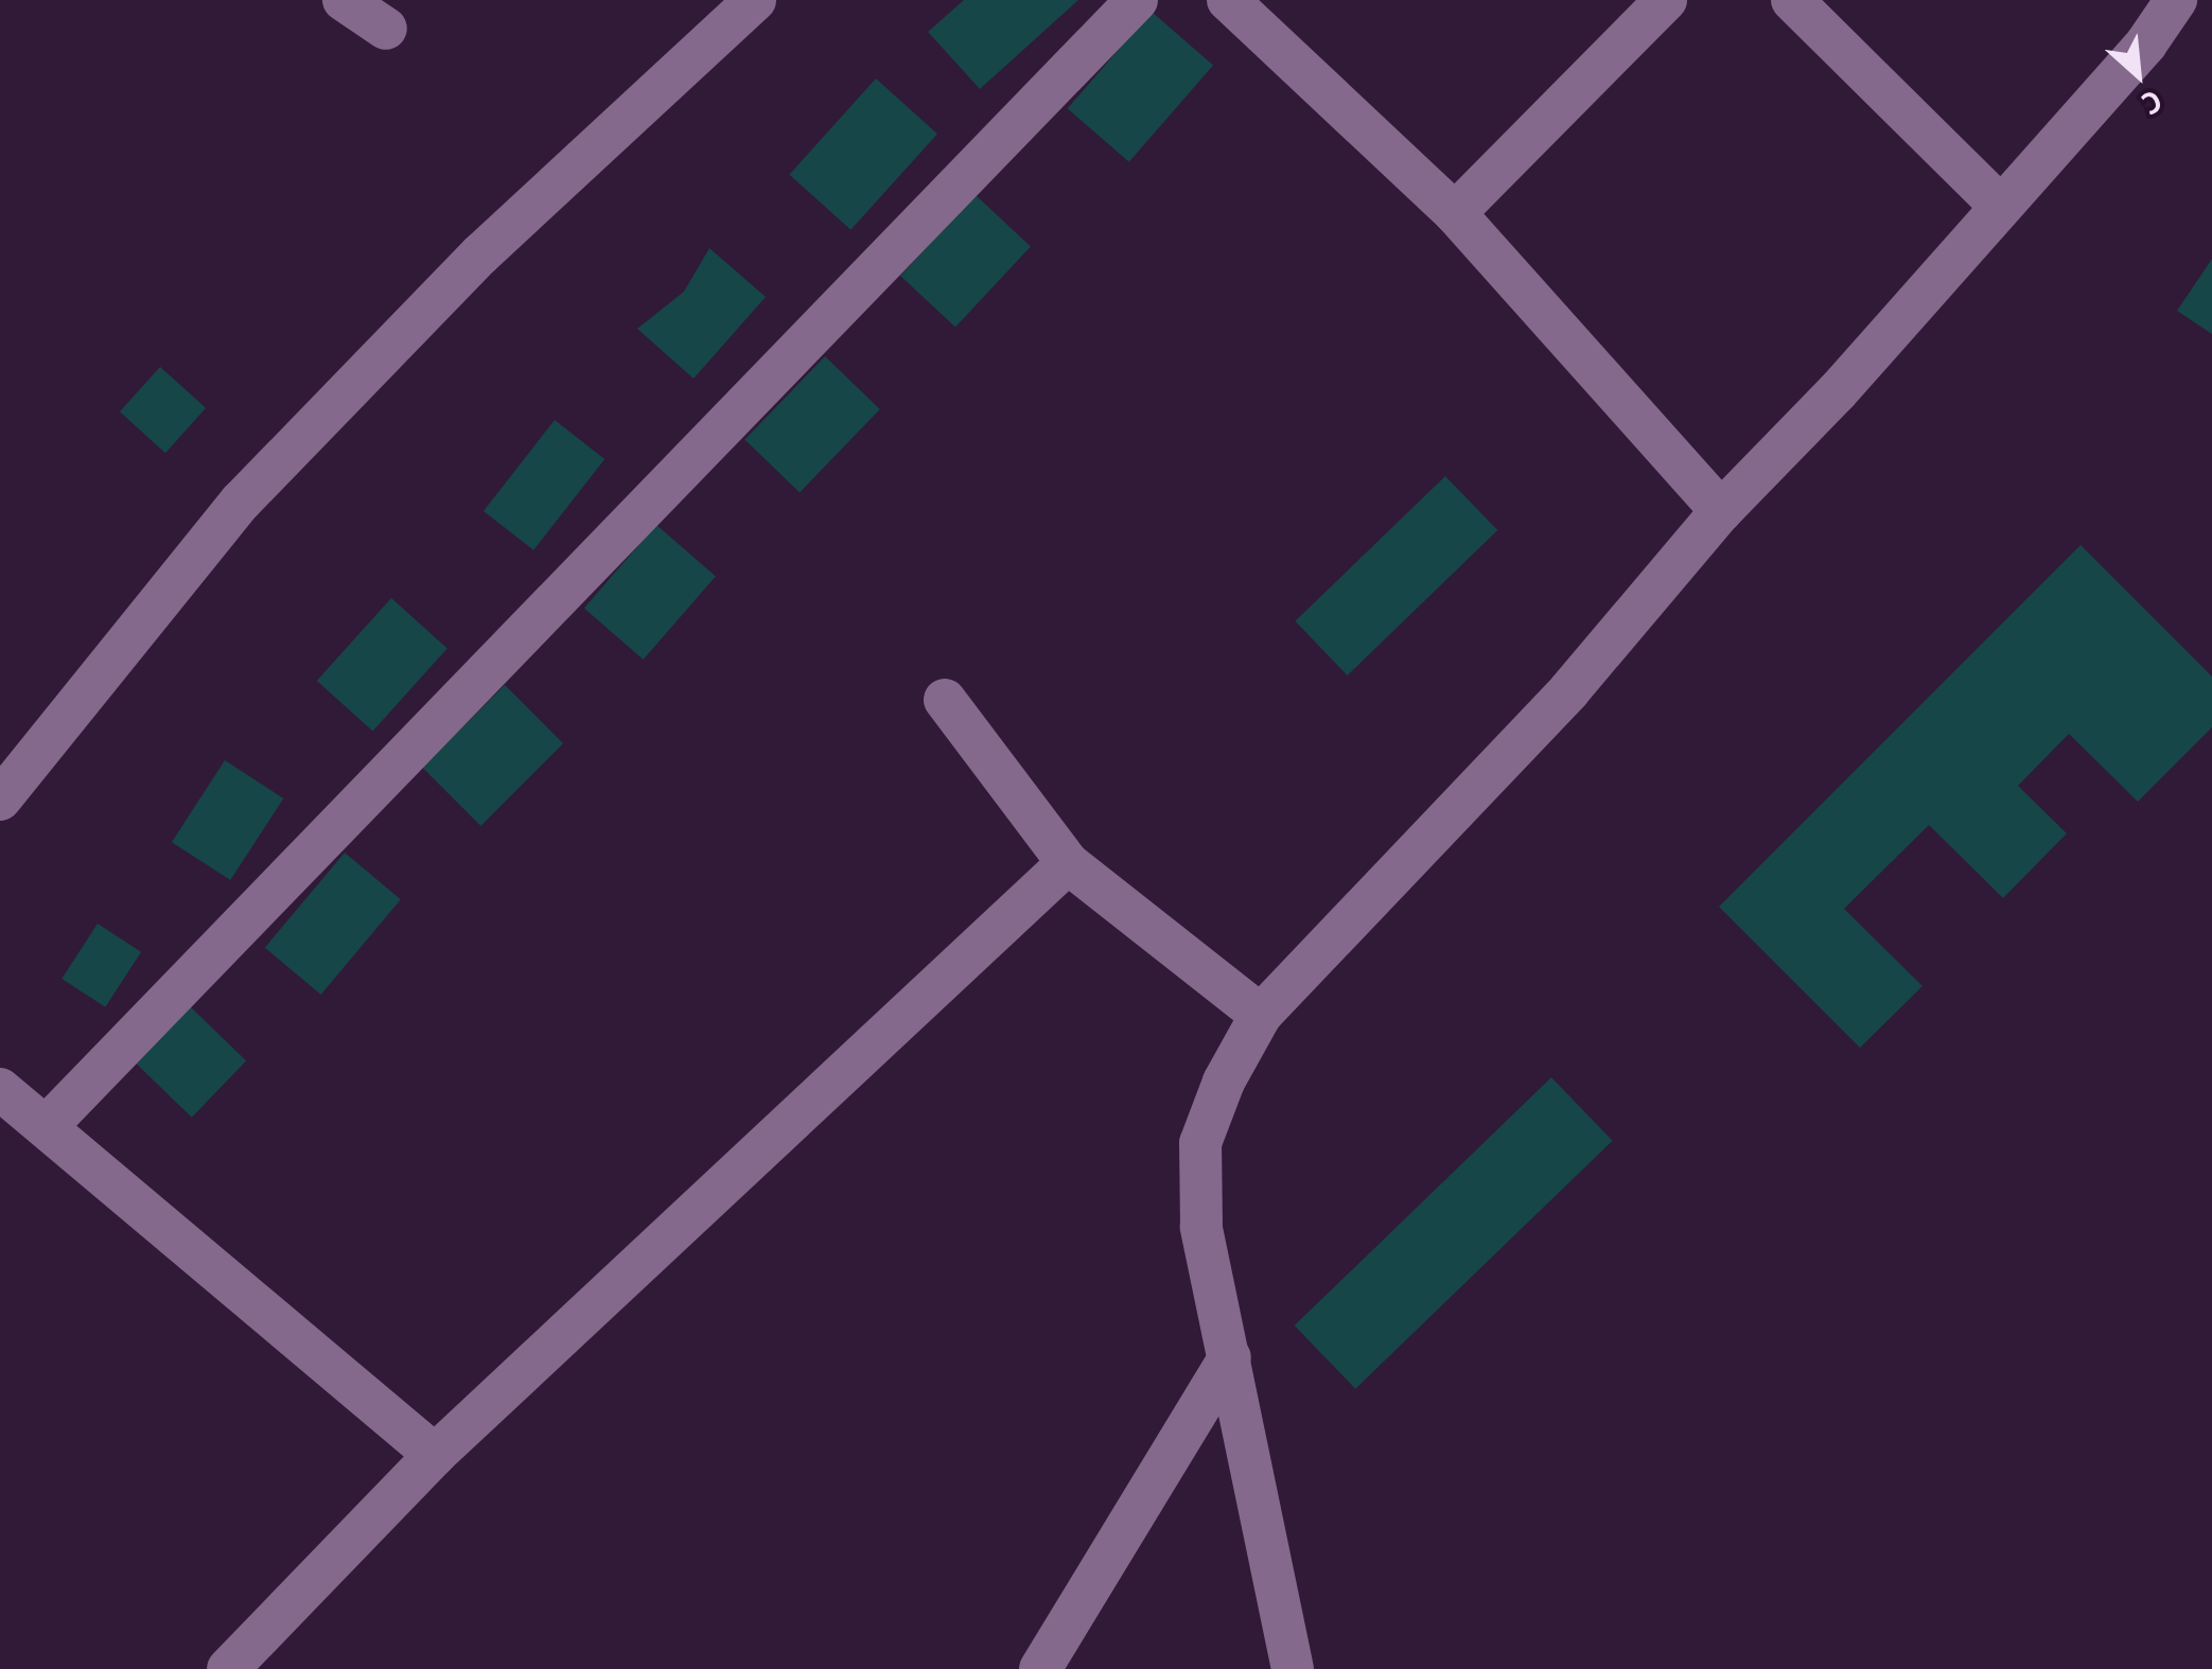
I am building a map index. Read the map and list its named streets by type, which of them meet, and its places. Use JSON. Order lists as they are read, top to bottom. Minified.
{"north":"bottom right"}
